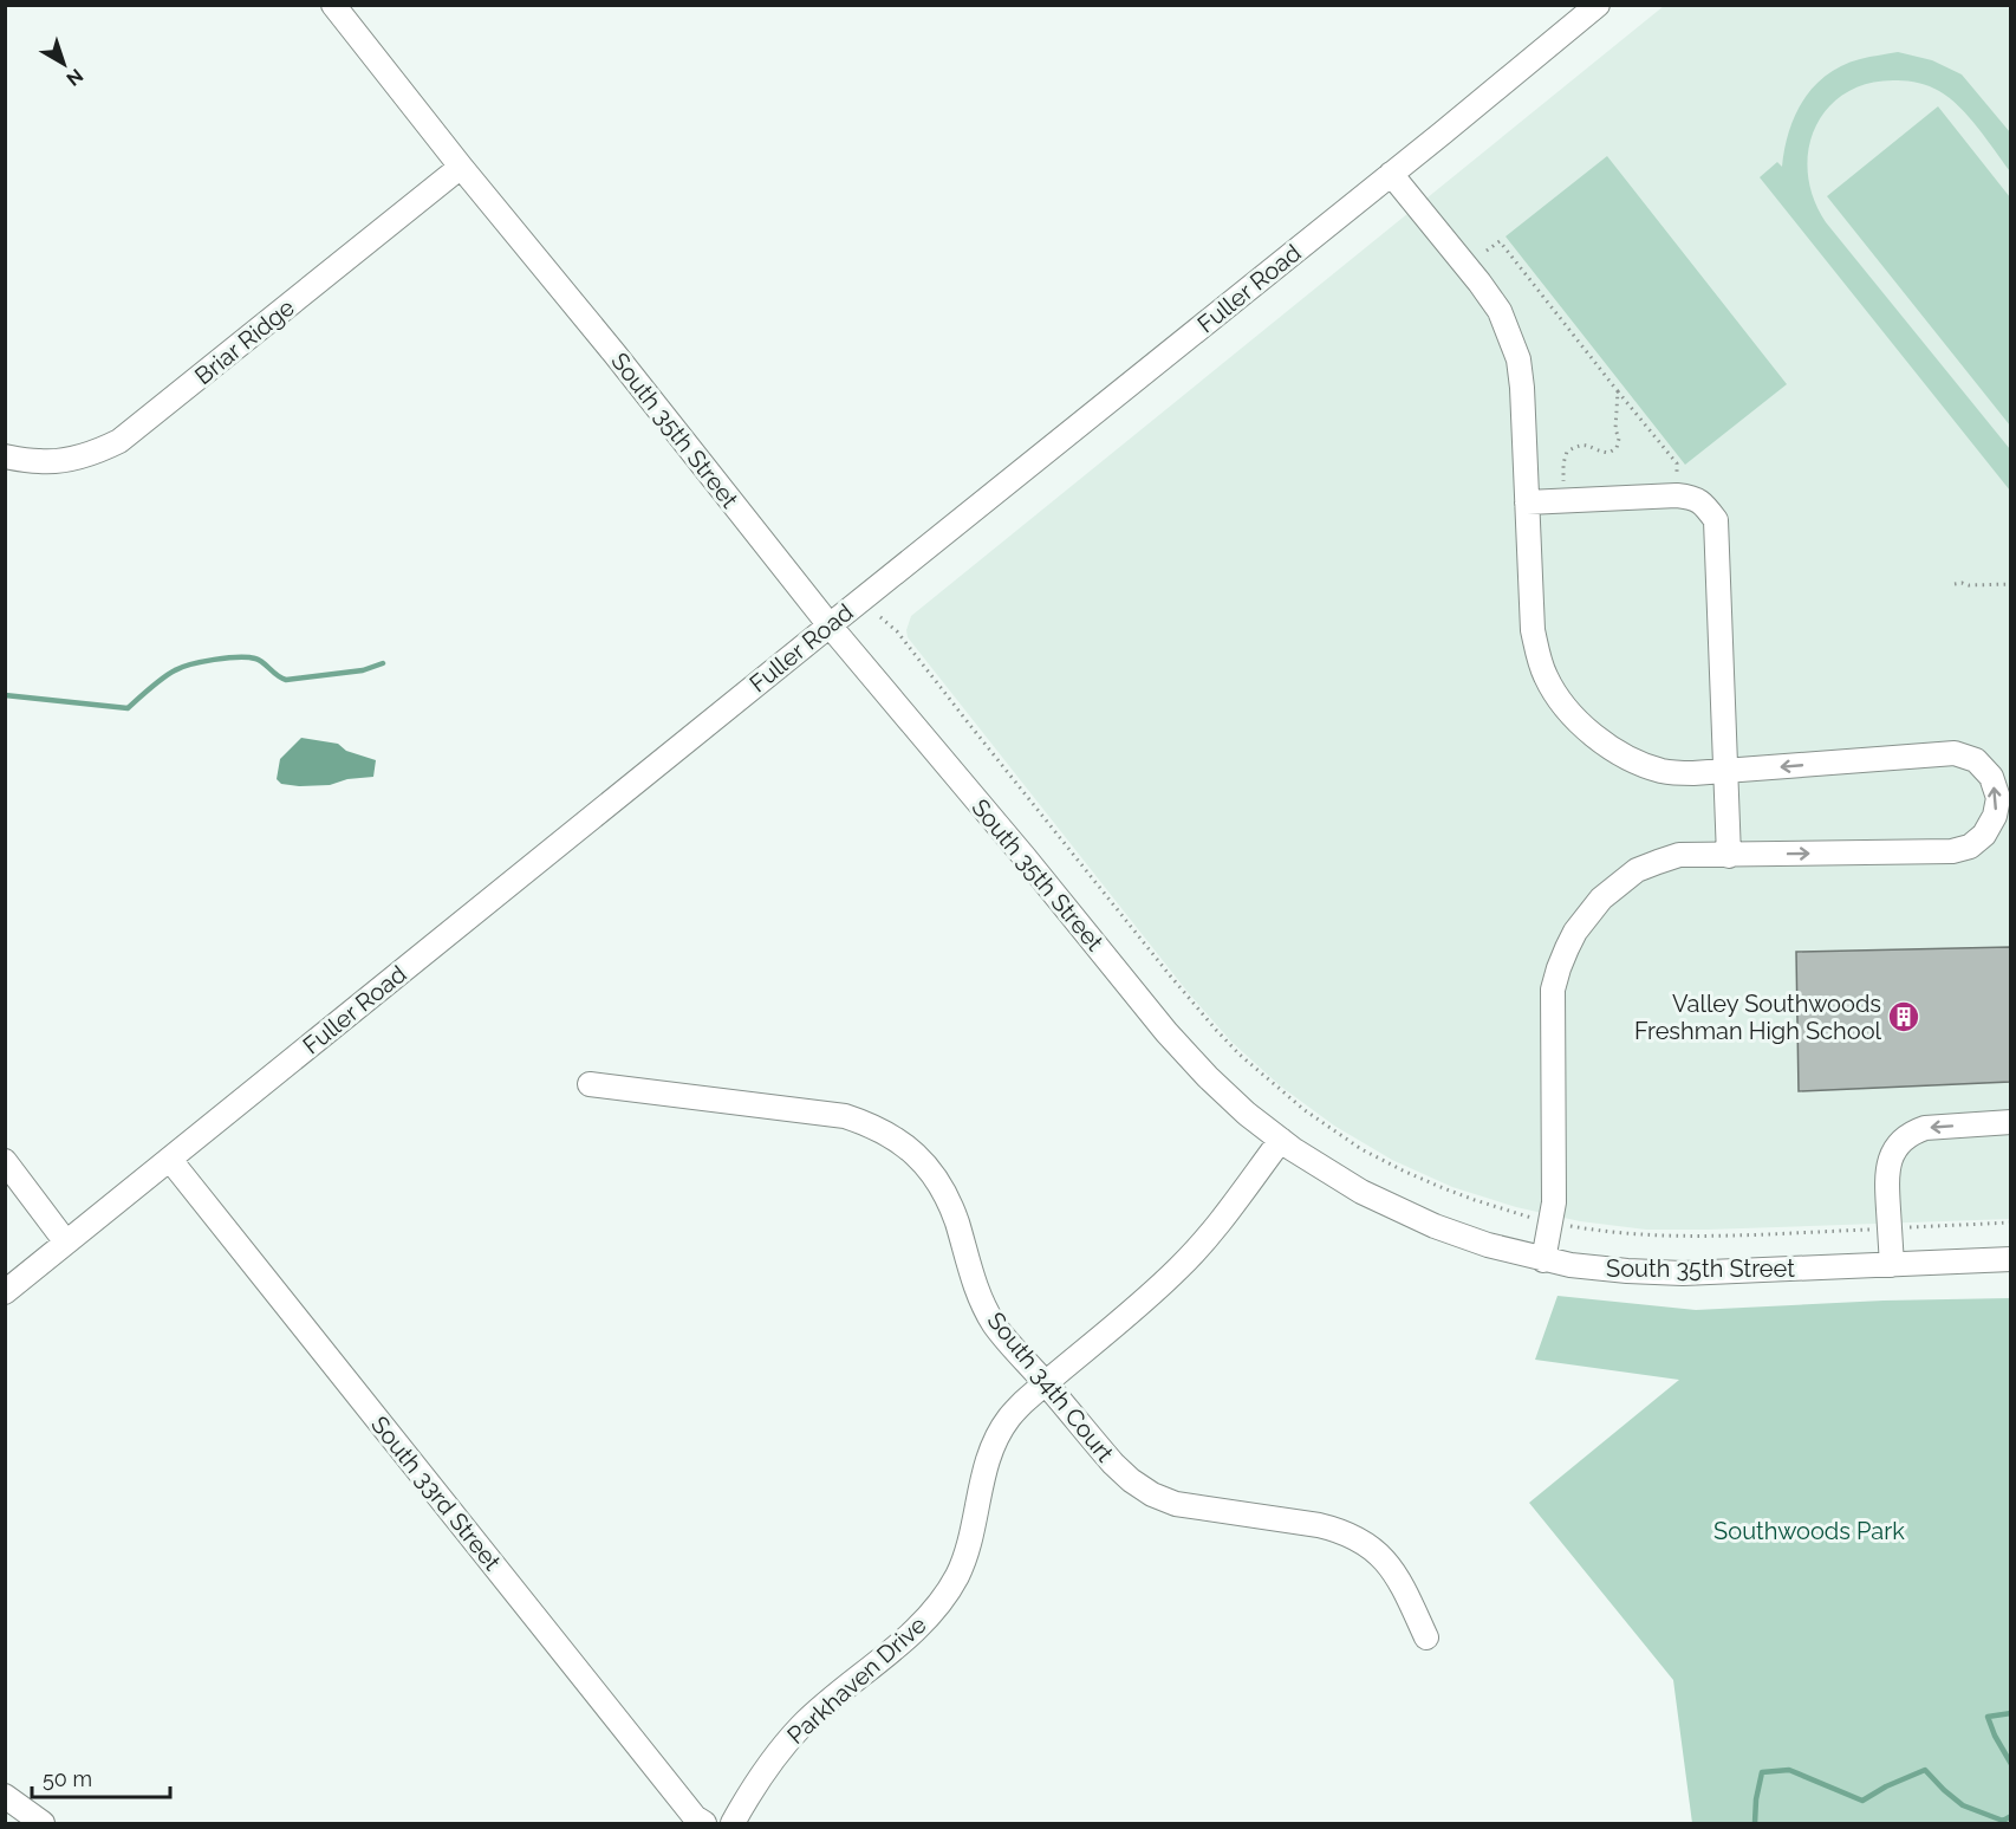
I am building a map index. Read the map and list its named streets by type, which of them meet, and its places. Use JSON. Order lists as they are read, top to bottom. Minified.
{"streets":{"street":["Fuller Road","Briar Ridge","South 35th Street","South 34th Court","South 33rd Street","Parkhaven Drive"]},"crossings":[["Fuller Road","South 35th Street"],["Fuller Road","South 33rd Street"],["Briar Ridge","South 35th Street"],["South 35th Street","Parkhaven Drive"],["South 34th Court","Parkhaven Drive"]],"parks":["Southwoods Park"],"places":{"building":["Valley Southwoods Freshman High School"]},"scale_bar":"50 m","north":"bottom right"}
